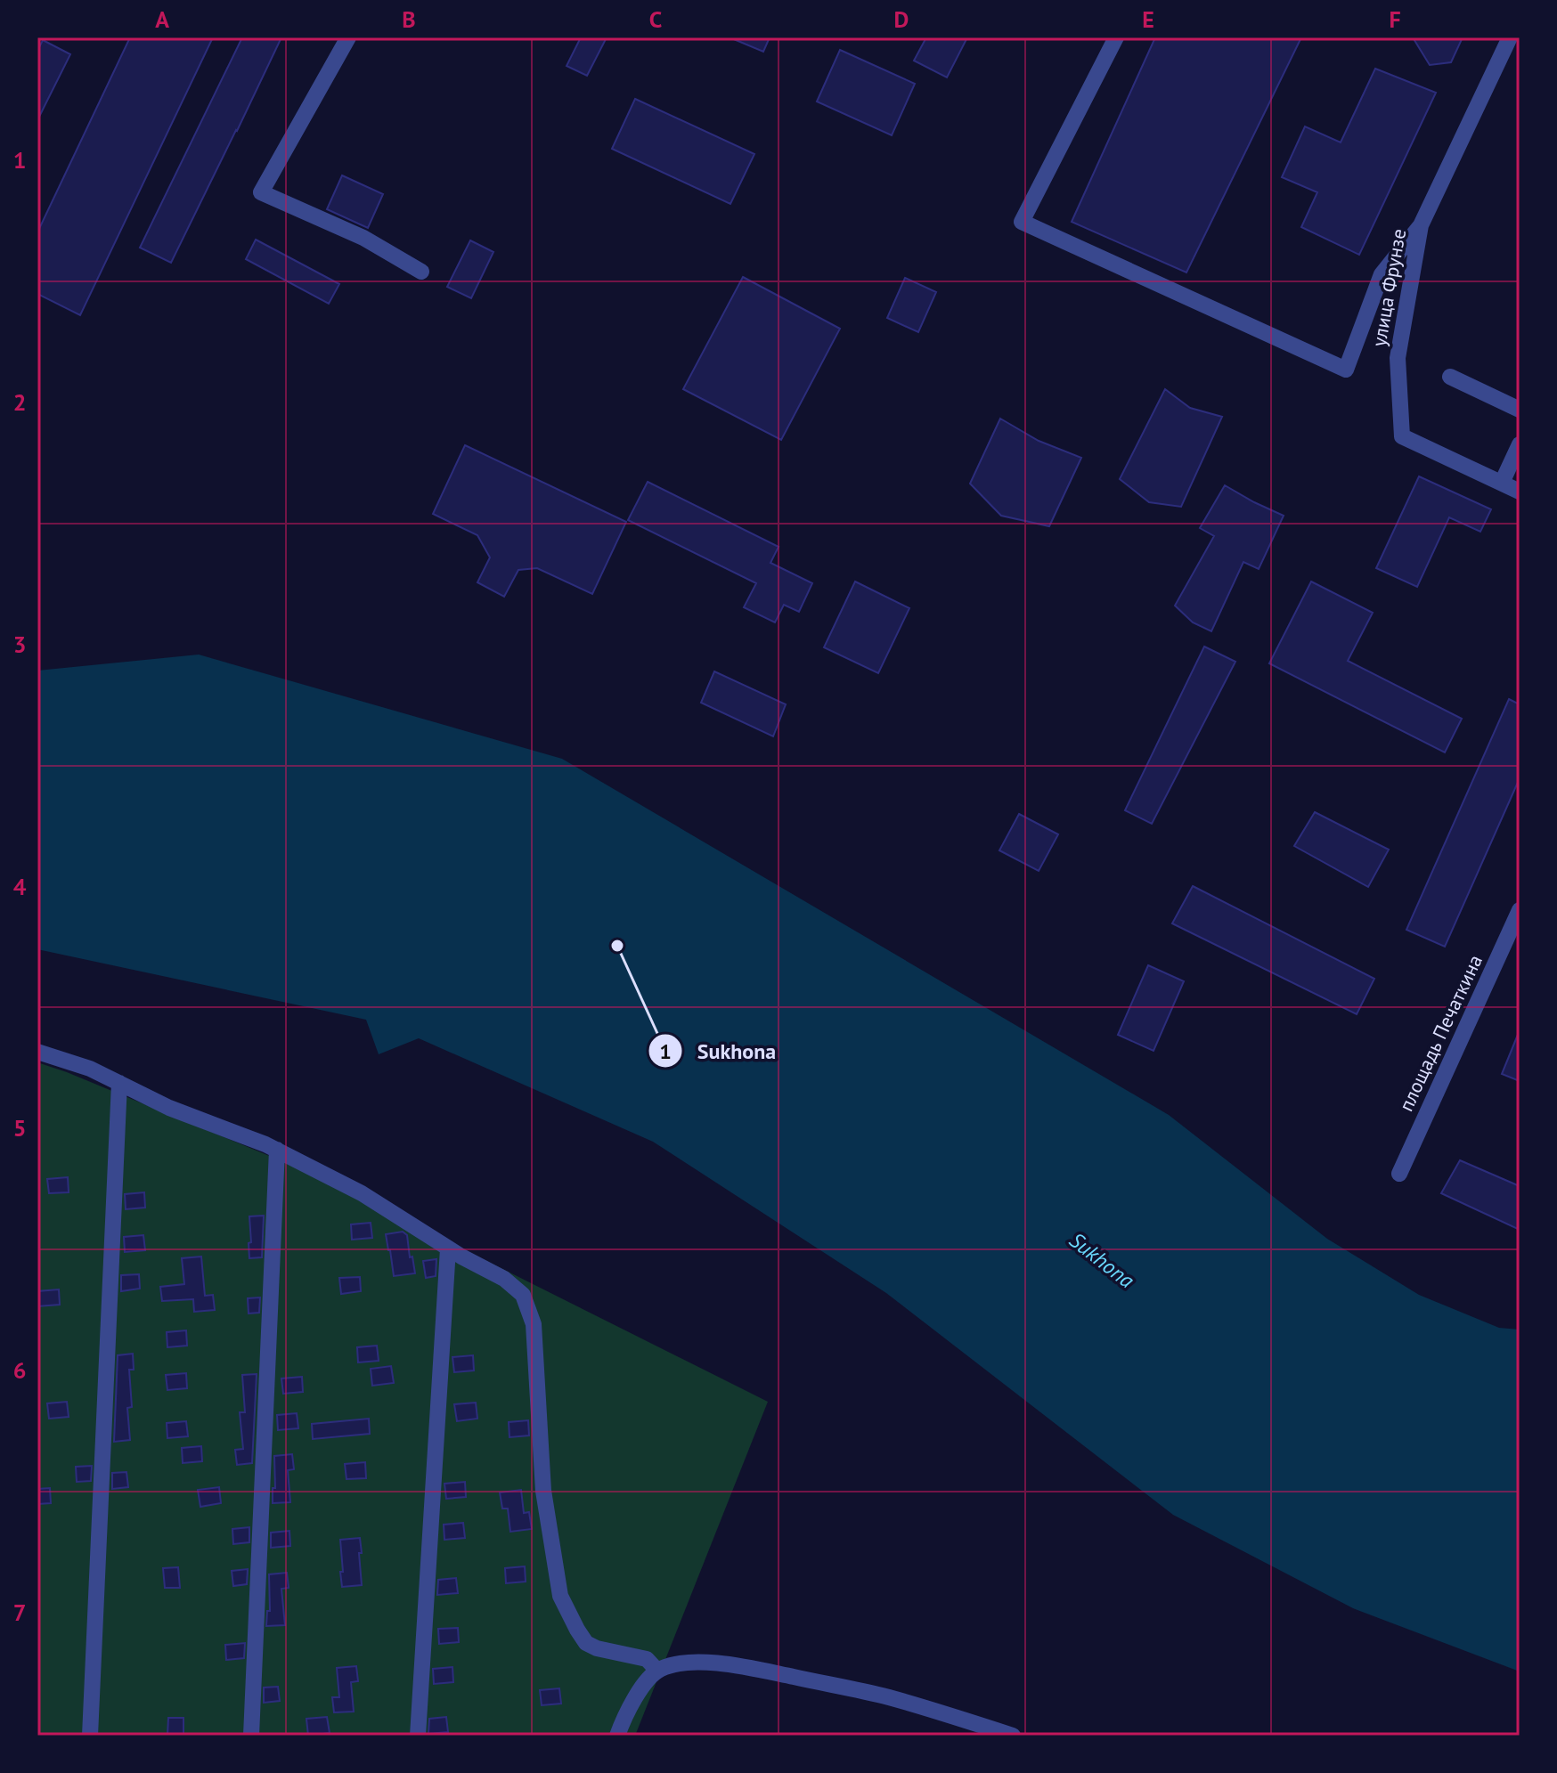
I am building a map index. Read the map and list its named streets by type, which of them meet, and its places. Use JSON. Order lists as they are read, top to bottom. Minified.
{"streets":{"street":["улица Фрунзе","площадь Печаткина"]},"water":["Sukhona"],"places":["Sukhona"],"grid":{"columns":["A","B","C","D","E","F"],"rows":["1","2","3","4","5","6","7"]}}
